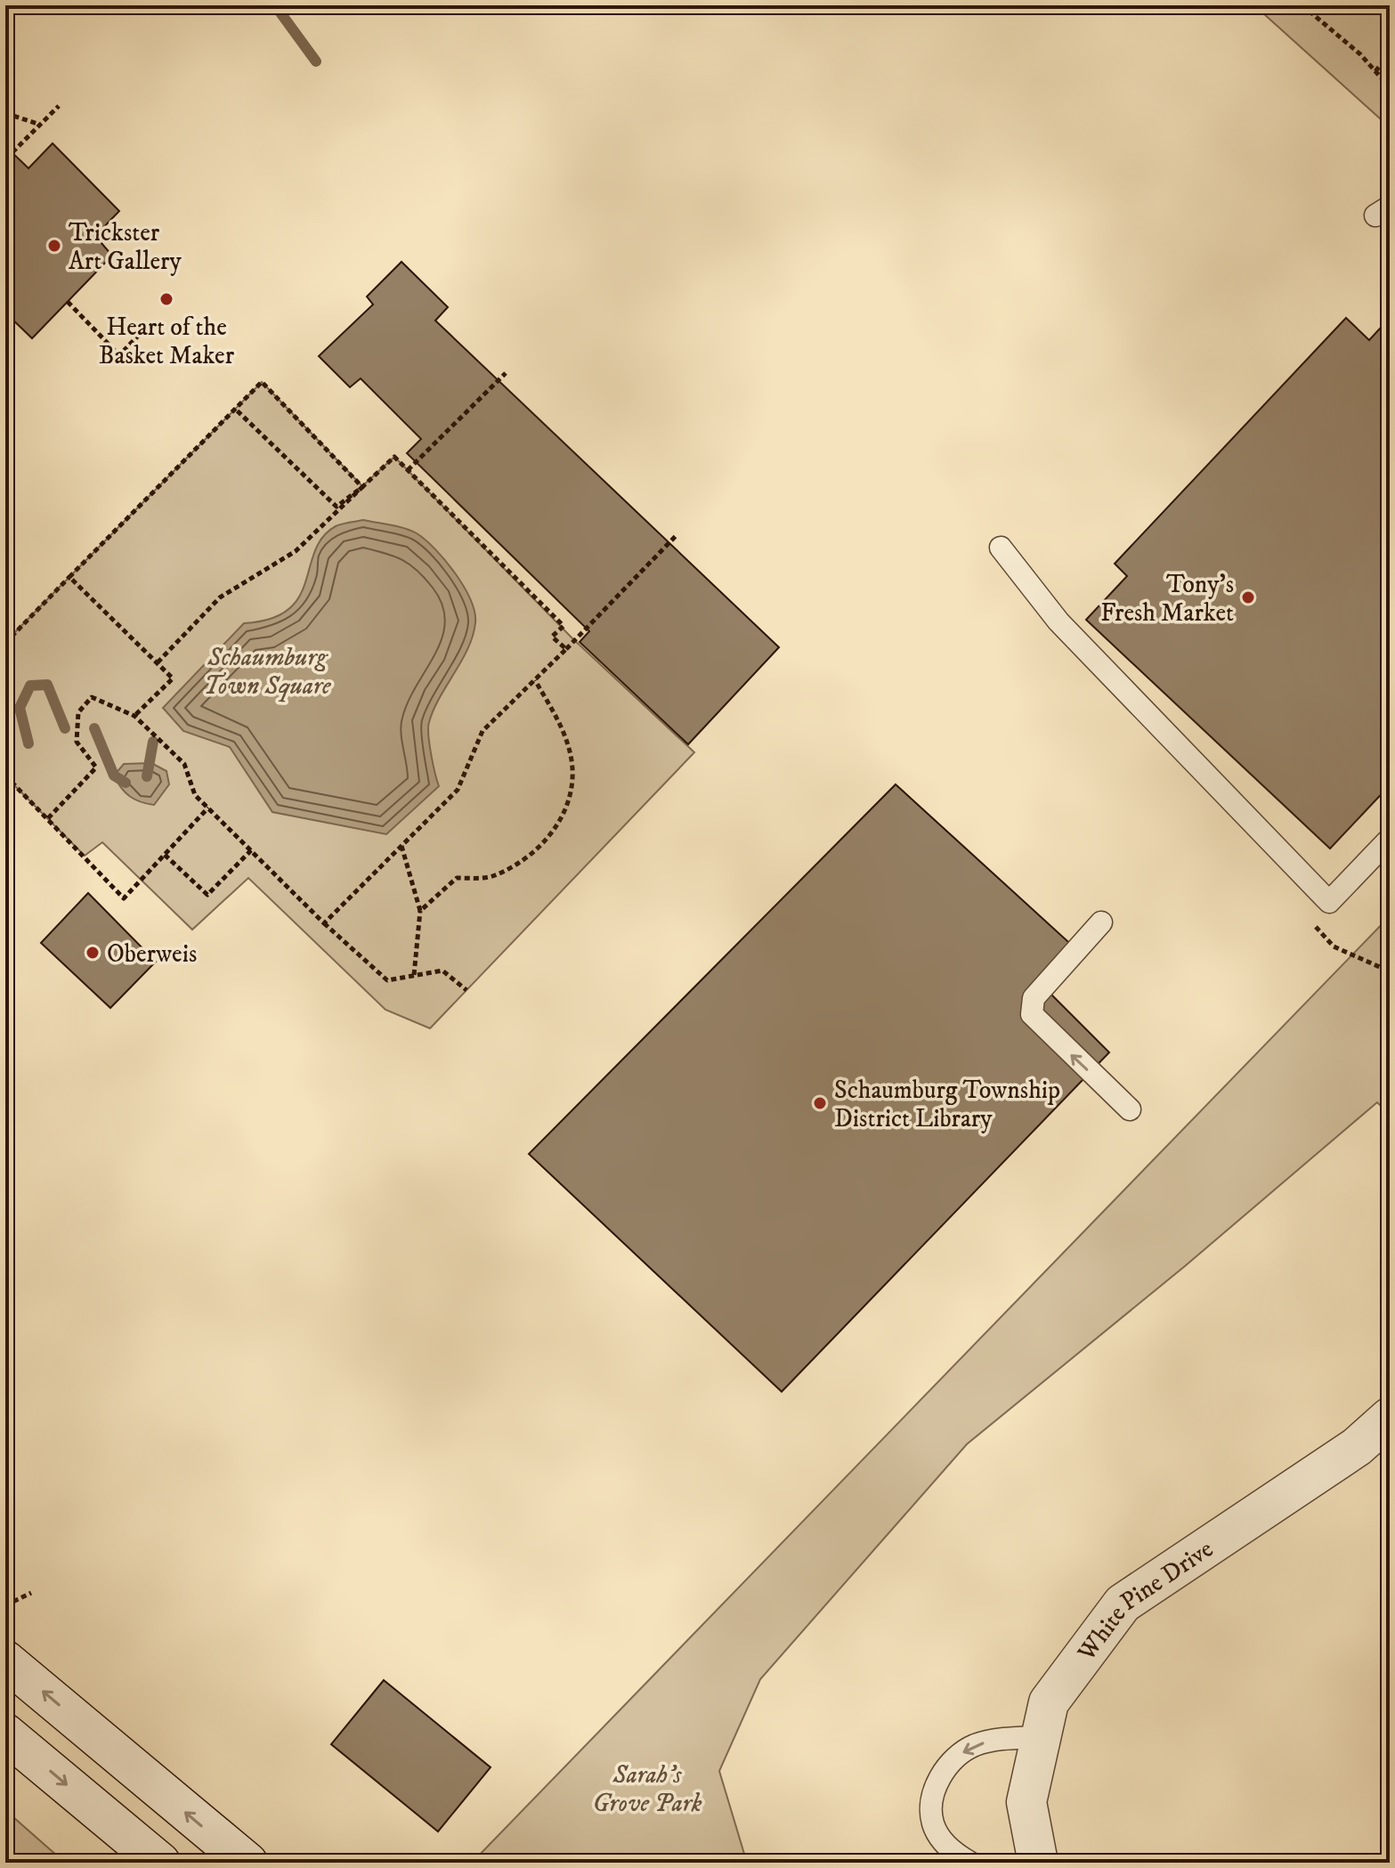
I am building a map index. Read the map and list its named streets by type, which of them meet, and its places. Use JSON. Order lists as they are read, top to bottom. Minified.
{"streets":{"street":["White Pine Drive"]},"parks":["Schaumburg Town Square","Sarah's Grove Park"],"places":["Trickster Art Gallery","Heart of the Basket Maker","Tony's Fresh Market","Oberweis","Schaumburg Township District Library"]}
